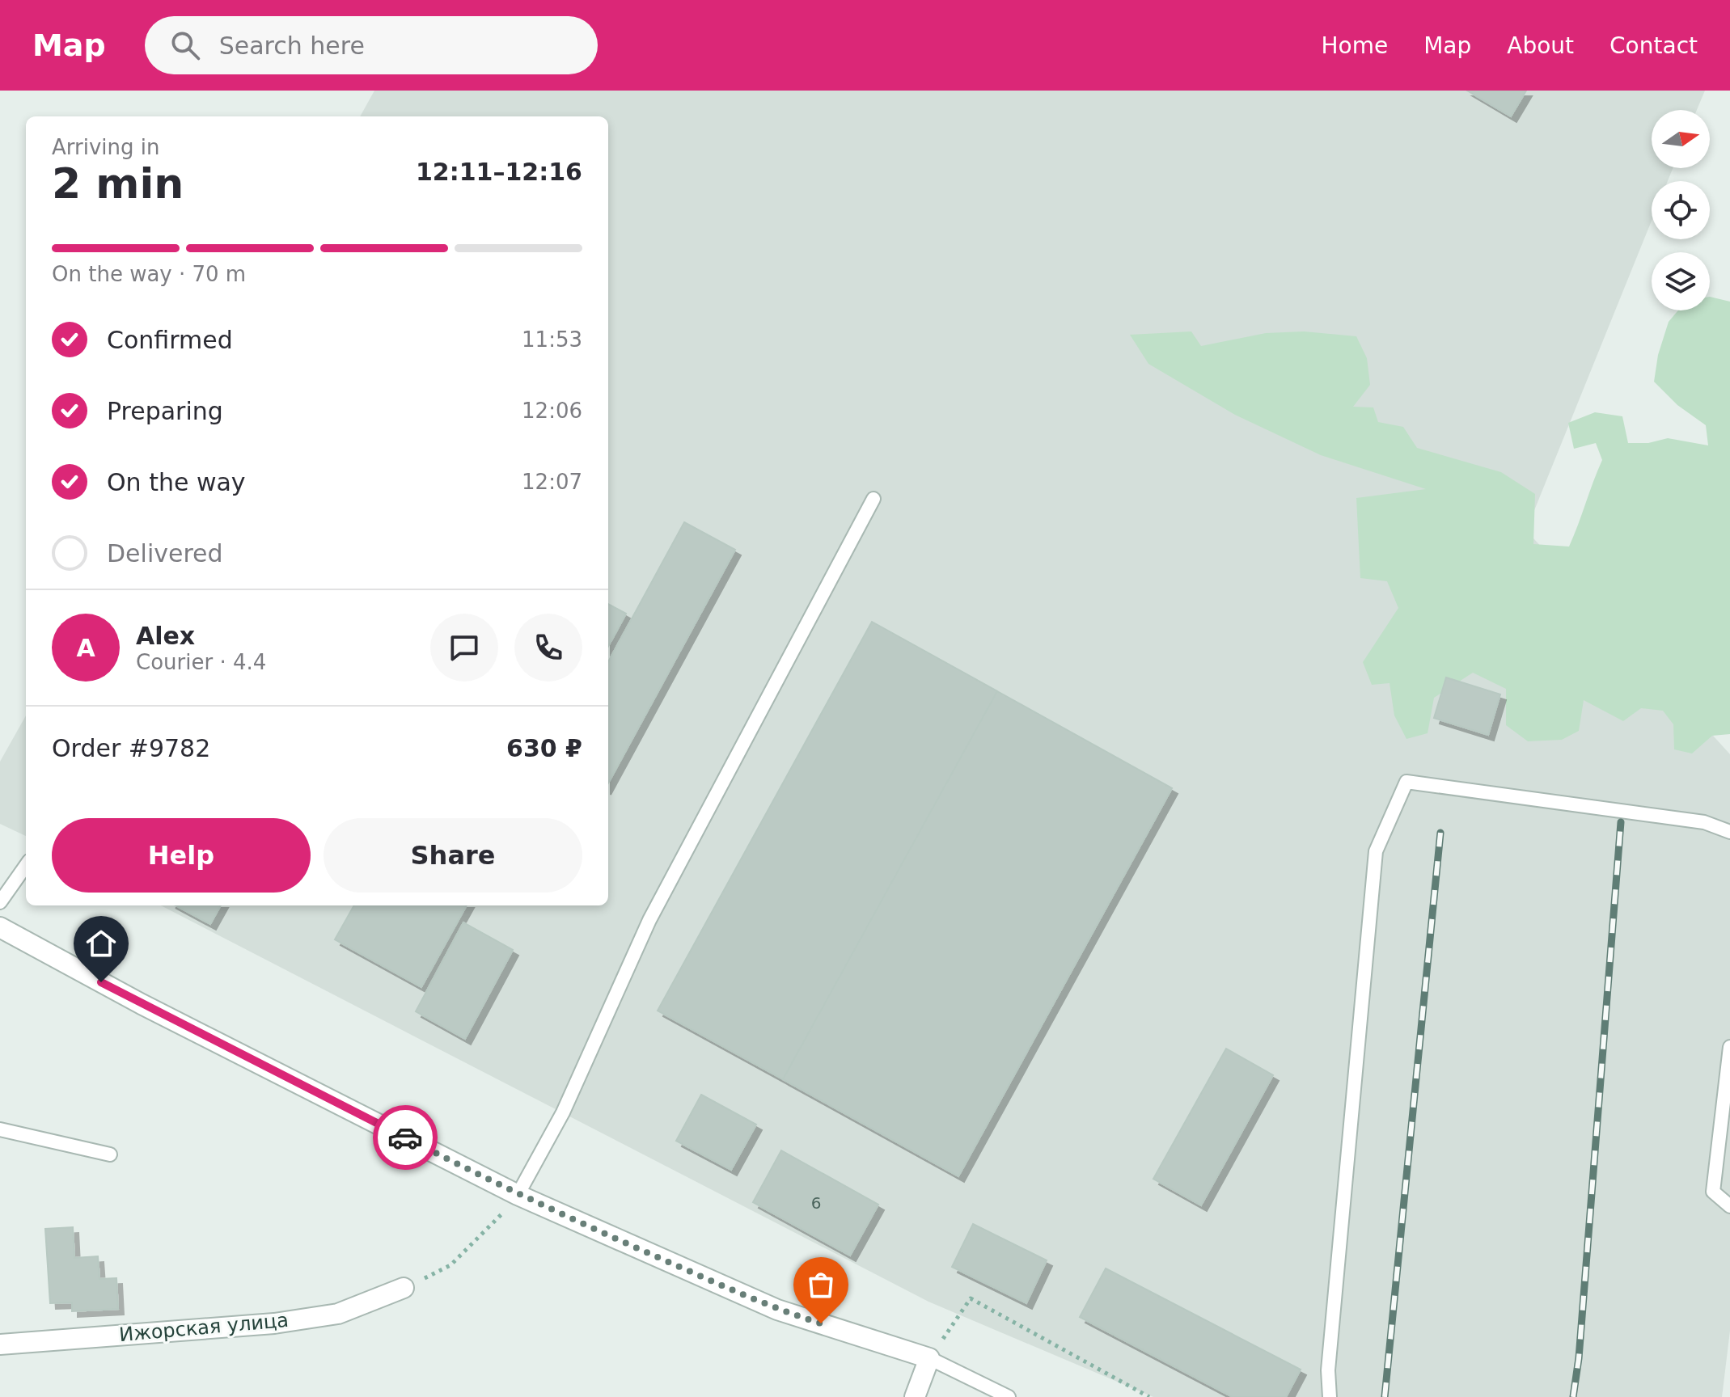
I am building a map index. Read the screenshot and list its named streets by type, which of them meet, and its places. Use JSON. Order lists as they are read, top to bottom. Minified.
{"streets":{"street":["Ижорская улица"]},"house_numbers":["6"],"north":"right","page":{"header":"Map","search":"Search here","nav":["Home","Map","About","Contact"],"heading":["2 min","Arriving in","12:11–12:16"],"panel":["Alex","Courier · 4.4","Order #9782","630 ₽"],"bar":"On the way · 70 m","list":[["Confirmed","11:53"],["Preparing","12:06"],["On the way","12:07"],"Delivered"],"round":"A","buttons":["Help","Share"]}}
